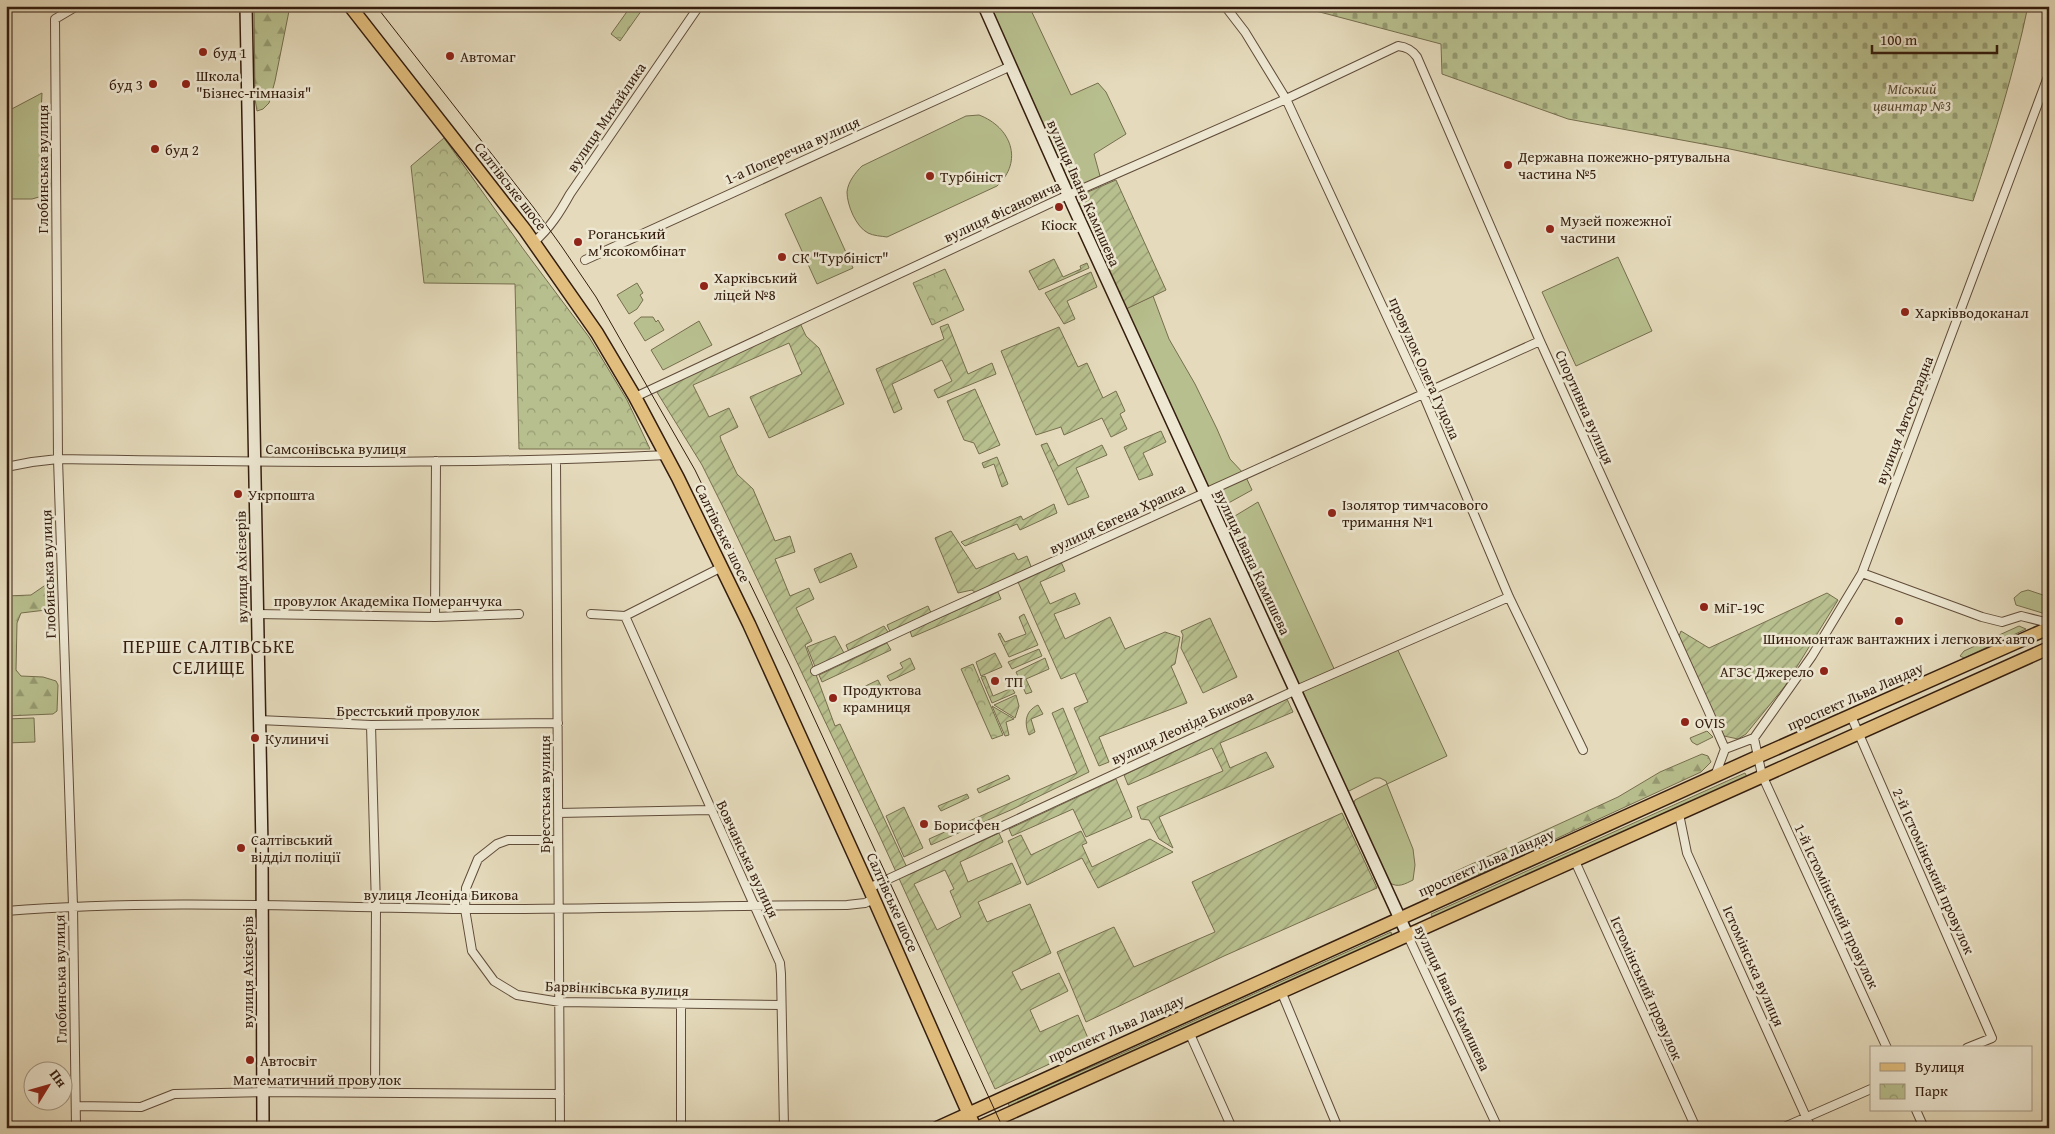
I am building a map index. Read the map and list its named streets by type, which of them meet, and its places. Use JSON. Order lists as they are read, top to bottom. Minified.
{"streets":{"main road":["Салтівське шосе","вулиця Івана Камишева","вулиця Ахієзерів","проспект Льва Ландау"],"street":["вулиця Михайлика","1-а Поперечна вулиця","Глобинська вулиця","вулиця Фісановича","провулок Олега Гуцола","Спортивна вулиця","вулиця Автострадна","Самсонівська вулиця","вулиця Євгена Храпка","провулок Академіка Померанчука","Брестський провулок","вулиця Леоніда Бикова","Брестська вулиця","Вовчанська вулиця","2-й Істомінський провулок","1-й Істомінський провулок","Істомінська вулиця","Барвінківська вулиця","Істомінський провулок","Математичний провулок"]},"crossings":[["вулиця Михайлика","Салтівське шосе"],["1-а Поперечна вулиця","вулиця Івана Камишева"],["Глобинська вулиця","Самсонівська вулиця"],["Глобинська вулиця","вулиця Леоніда Бикова"],["Глобинська вулиця","Математичний провулок"],["Салтівське шосе","вулиця Фісановича"],["Салтівське шосе","Самсонівська вулиця"],["Салтівське шосе","проспект Льва Ландау"],["Салтівське шосе","вулиця Леоніда Бикова"],["вулиця Івана Камишева","вулиця Фісановича"],["вулиця Івана Камишева","вулиця Євгена Храпка"],["вулиця Івана Камишева","проспект Льва Ландау"],["вулиця Івана Камишева","вулиця Леоніда Бикова"],["вулиця Фісановича","провулок Олега Гуцола"],["вулиця Фісановича","Спортивна вулиця"],["провулок Олега Гуцола","вулиця Євгена Храпка"],["провулок Олега Гуцола","вулиця Леоніда Бикова"],["Спортивна вулиця","вулиця Євгена Храпка"],["Самсонівська вулиця","вулиця Ахієзерів"],["Самсонівська вулиця","Брестська вулиця"],["вулиця Ахієзерів","провулок Академіка Померанчука"],["вулиця Ахієзерів","Брестський провулок"],["вулиця Ахієзерів","вулиця Леоніда Бикова"],["вулиця Ахієзерів","Математичний провулок"],["проспект Льва Ландау","2-й Істомінський провулок"],["проспект Льва Ландау","1-й Істомінський провулок"],["Брестський провулок","Брестська вулиця"],["вулиця Леоніда Бикова","Брестська вулиця"],["вулиця Леоніда Бикова","Вовчанська вулиця"],["вулиця Леоніда Бикова","Барвінківська вулиця"],["Брестська вулиця","Барвінківська вулиця"],["Брестська вулиця","Математичний провулок"],["Вовчанська вулиця","Барвінківська вулиця"]],"districts":["ПЕРШЕ САЛТІВСЬКЕ СЕЛИЩЕ"],"parks":["Міський цвинтар №3"],"places":["буд 1","Автомаг","буд 3","Школа \"Бізнес-гімназія\"","буд 2","Державна пожежно-рятувальна частина №5","Турбініст","Кіоск","Музей пожежної частини","Роганський м'ясокомбінат","СК \"Турбініст\"","Харківський ліцей №8","Харківводоканал","Укрпошта","Ізолятор тимчасового тримання №1","МіГ-19С","Шиномонтаж вантажних і легкових авто","АГЗС Джерело","ТП","Продуктова крамниця","OVIS","Кулиничі","Борисфен","Салтівський відділ поліції","Автосвіт"],"legend":["Вулиця","Парк"],"scale_bar":"100 m","north":"top right"}
